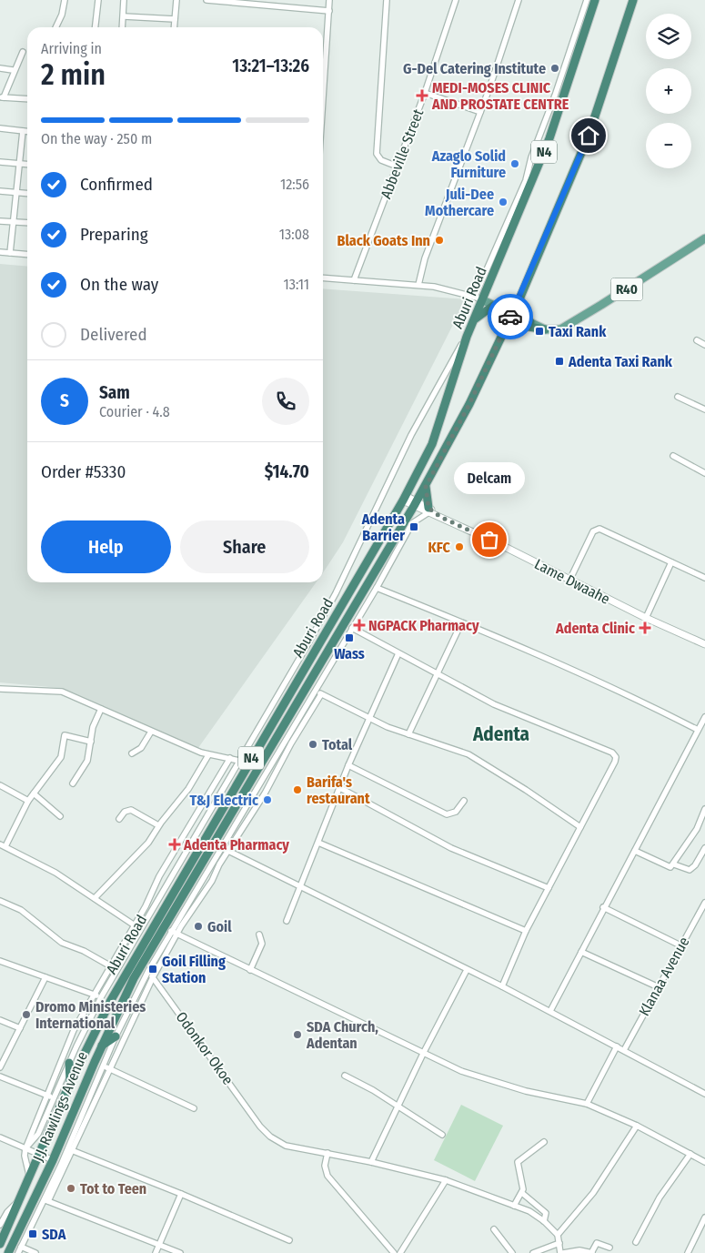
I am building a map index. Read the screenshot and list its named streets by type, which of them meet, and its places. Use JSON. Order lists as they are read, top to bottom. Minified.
{"streets":{"highway":["N4","Aburi Road","J.J. Rawlings Avenue"],"main road":["R40"],"street":["Abbeville Street","Lame Dwaahe","Klanaa Avenue","Odonkor Okoe"]},"crossings":[["N4","Lame Dwaahe"],["N4","J.J. Rawlings Avenue"],["Aburi Road","Lame Dwaahe"],["Lame Dwaahe","J.J. Rawlings Avenue"]],"districts":["Adenta"],"places":{"other":["G-Del Catering Institute","Azaglo Solid Furniture","Juli-Dee Mothercare","Black Goats Inn","Delcam","KFC","Total","Barifa's restaurant","T&J Electric","Goil","Dromo Ministeries International","SDA Church, Adentan","Tot to Teen"],"health":["MEDI-MOSES CLINIC AND PROSTATE CENTRE","NGPACK Pharmacy","Adenta Clinic","Adenta Pharmacy"],"transit":["Taxi Rank","Adenta Taxi Rank","Adenta Barrier","Wass","Goil Filling Station","SDA"]},"page":{"map_buttons":["+","−"],"heading":["2 min","Arriving in","13:21–13:26"],"panel":["Sam","Courier · 4.8","Order #5330","$14.70"],"bar":"On the way · 250 m","list":[["Confirmed","12:56"],["Preparing","13:08"],["On the way","13:11"],"Delivered"],"round":"S","bubble":"Delcam","buttons":["Help","Share"]}}
